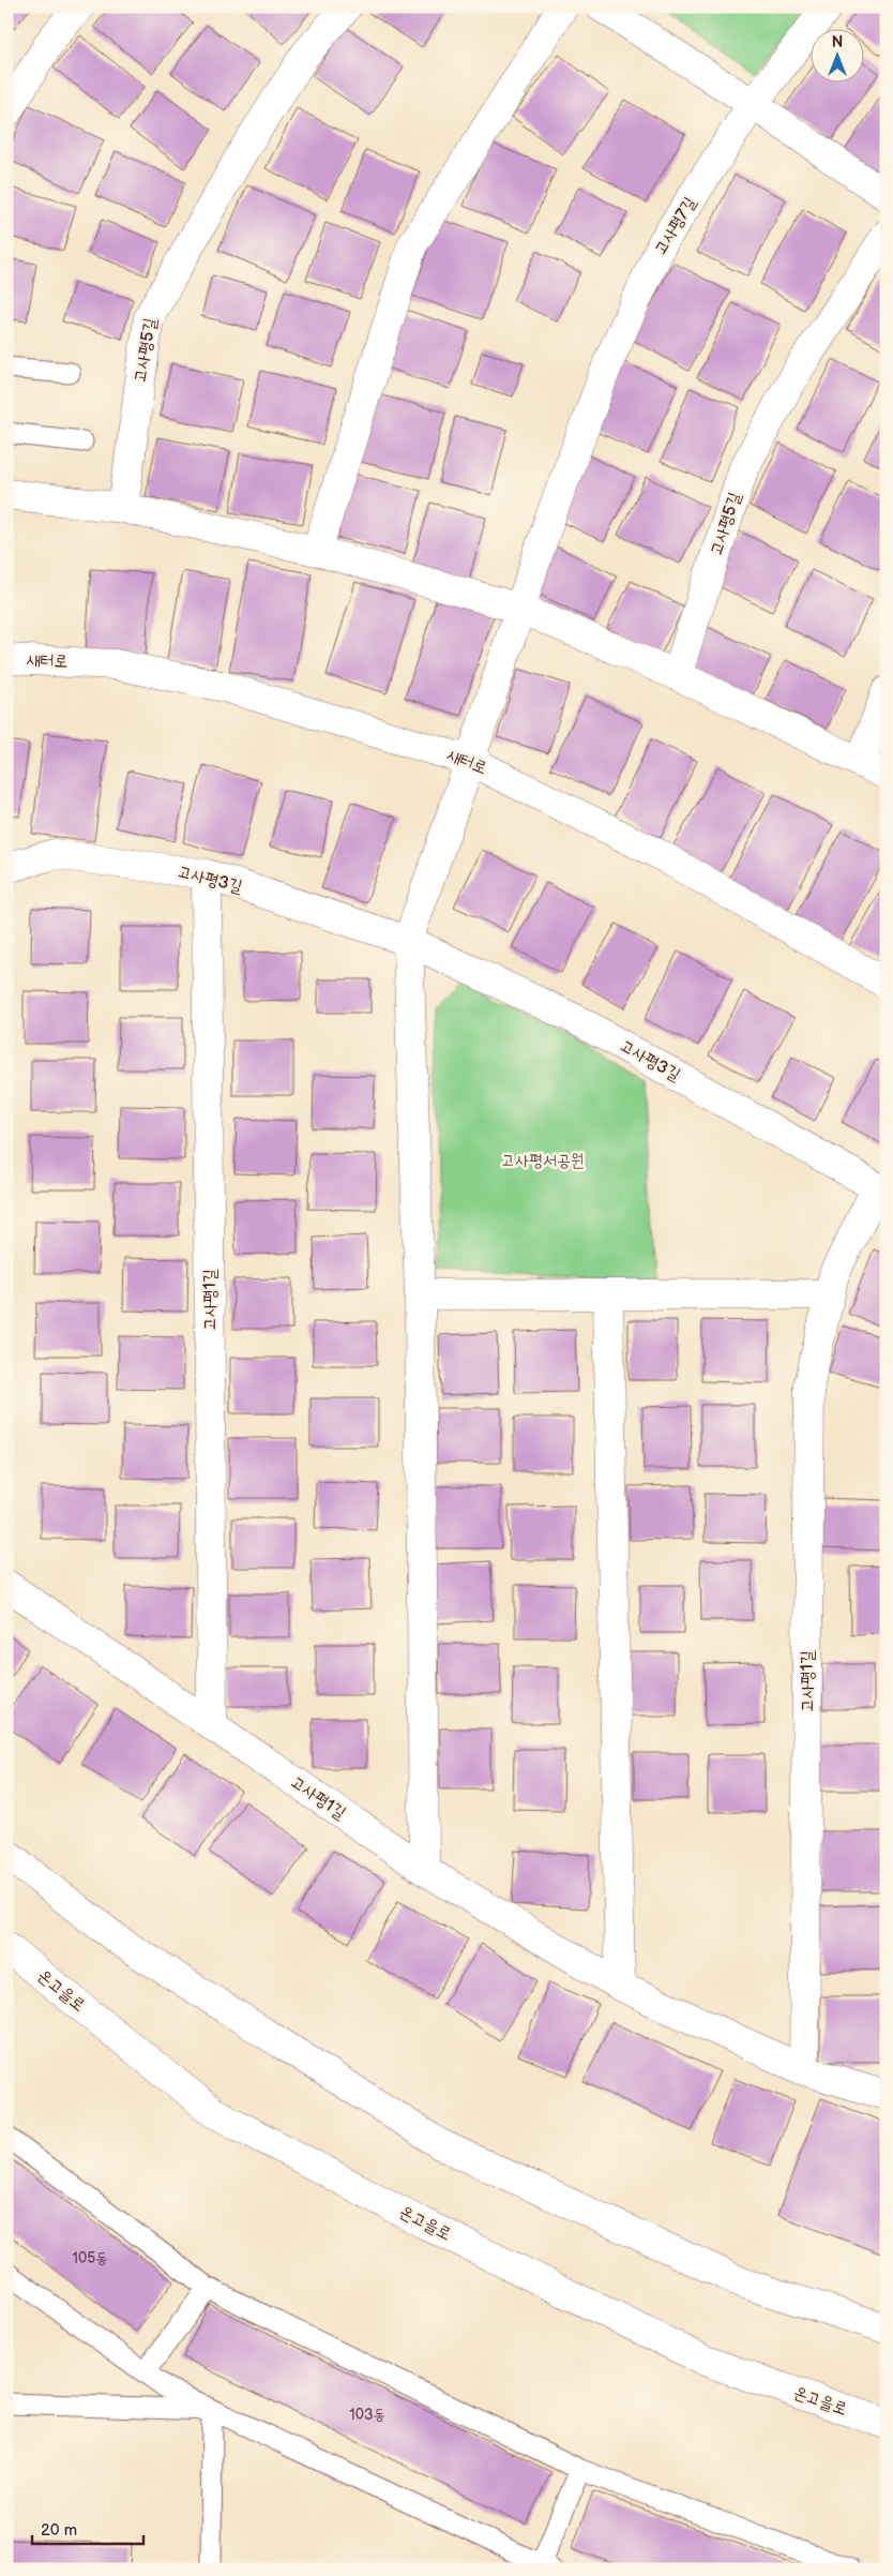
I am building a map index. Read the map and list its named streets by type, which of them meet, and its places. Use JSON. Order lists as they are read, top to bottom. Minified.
{"streets":{"street":["고사평7길","고사평5길","새터로","고사평3길","고사평1길","온고을로"]},"crossings":[["고사평3길","고사평1길"]],"parks":["고사평서공원"],"house_numbers":["105동","103동"],"scale_bar":"20 m","north":"top"}
